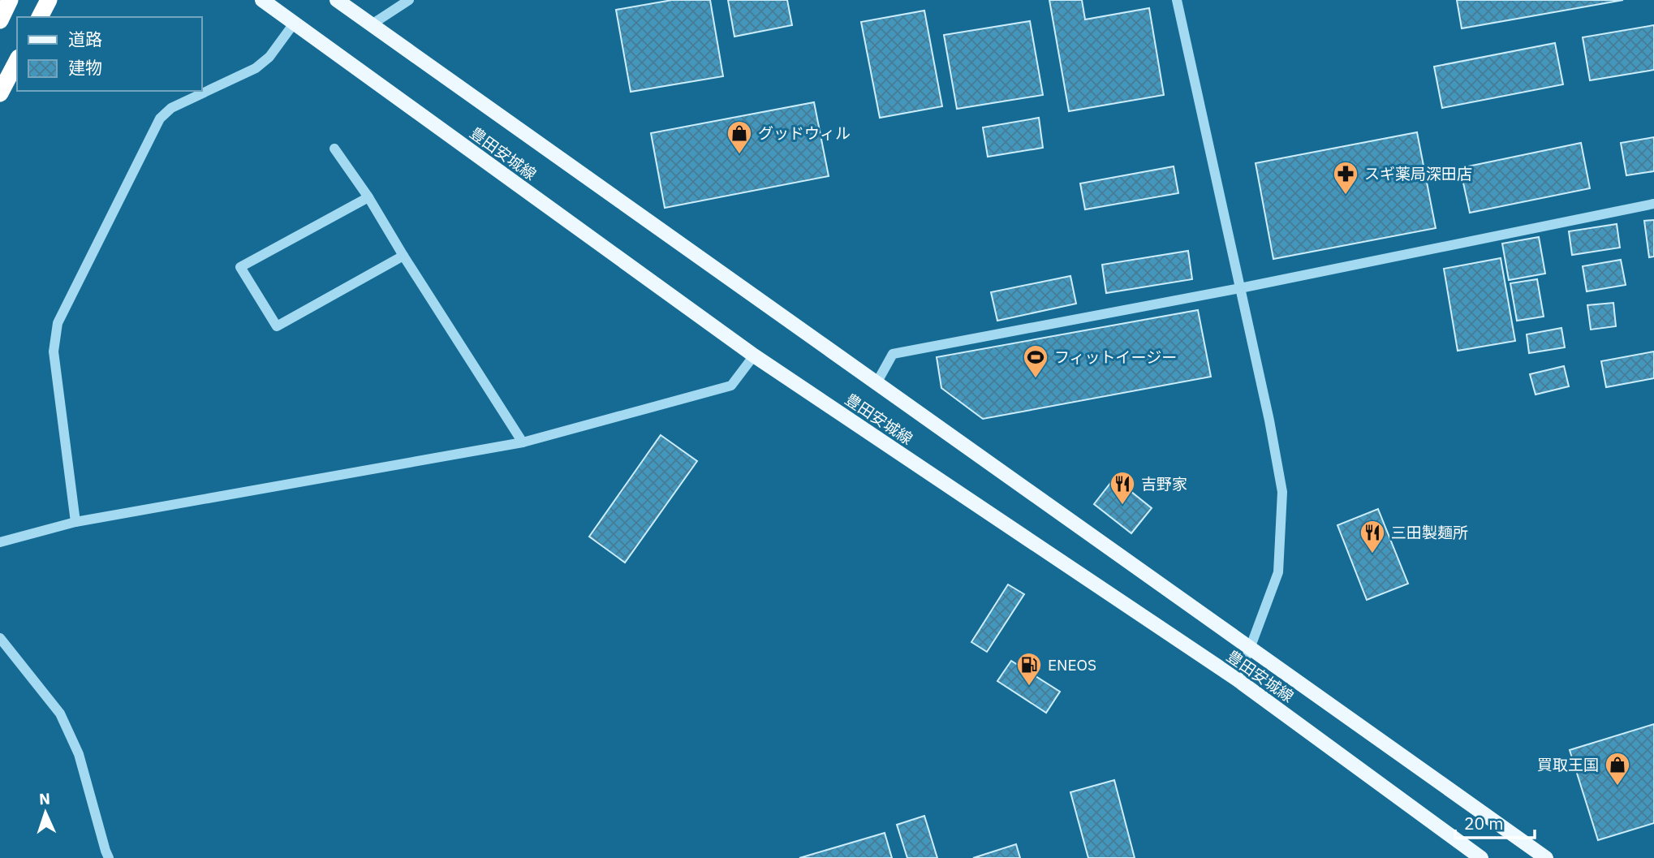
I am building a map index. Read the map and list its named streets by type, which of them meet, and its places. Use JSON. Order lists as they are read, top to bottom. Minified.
{"streets":{"main road":["豊田安城線"]},"places":{"shop":["グッドウィル","買取王国"],"pharmacy":["スギ薬局深田店"],"sports":["フィットイージー"],"restaurant":["吉野家","三田製麺所"],"fuel station":["ENEOS"]},"legend":["道路","建物"],"scale_bar":"20 m","north":"top"}
